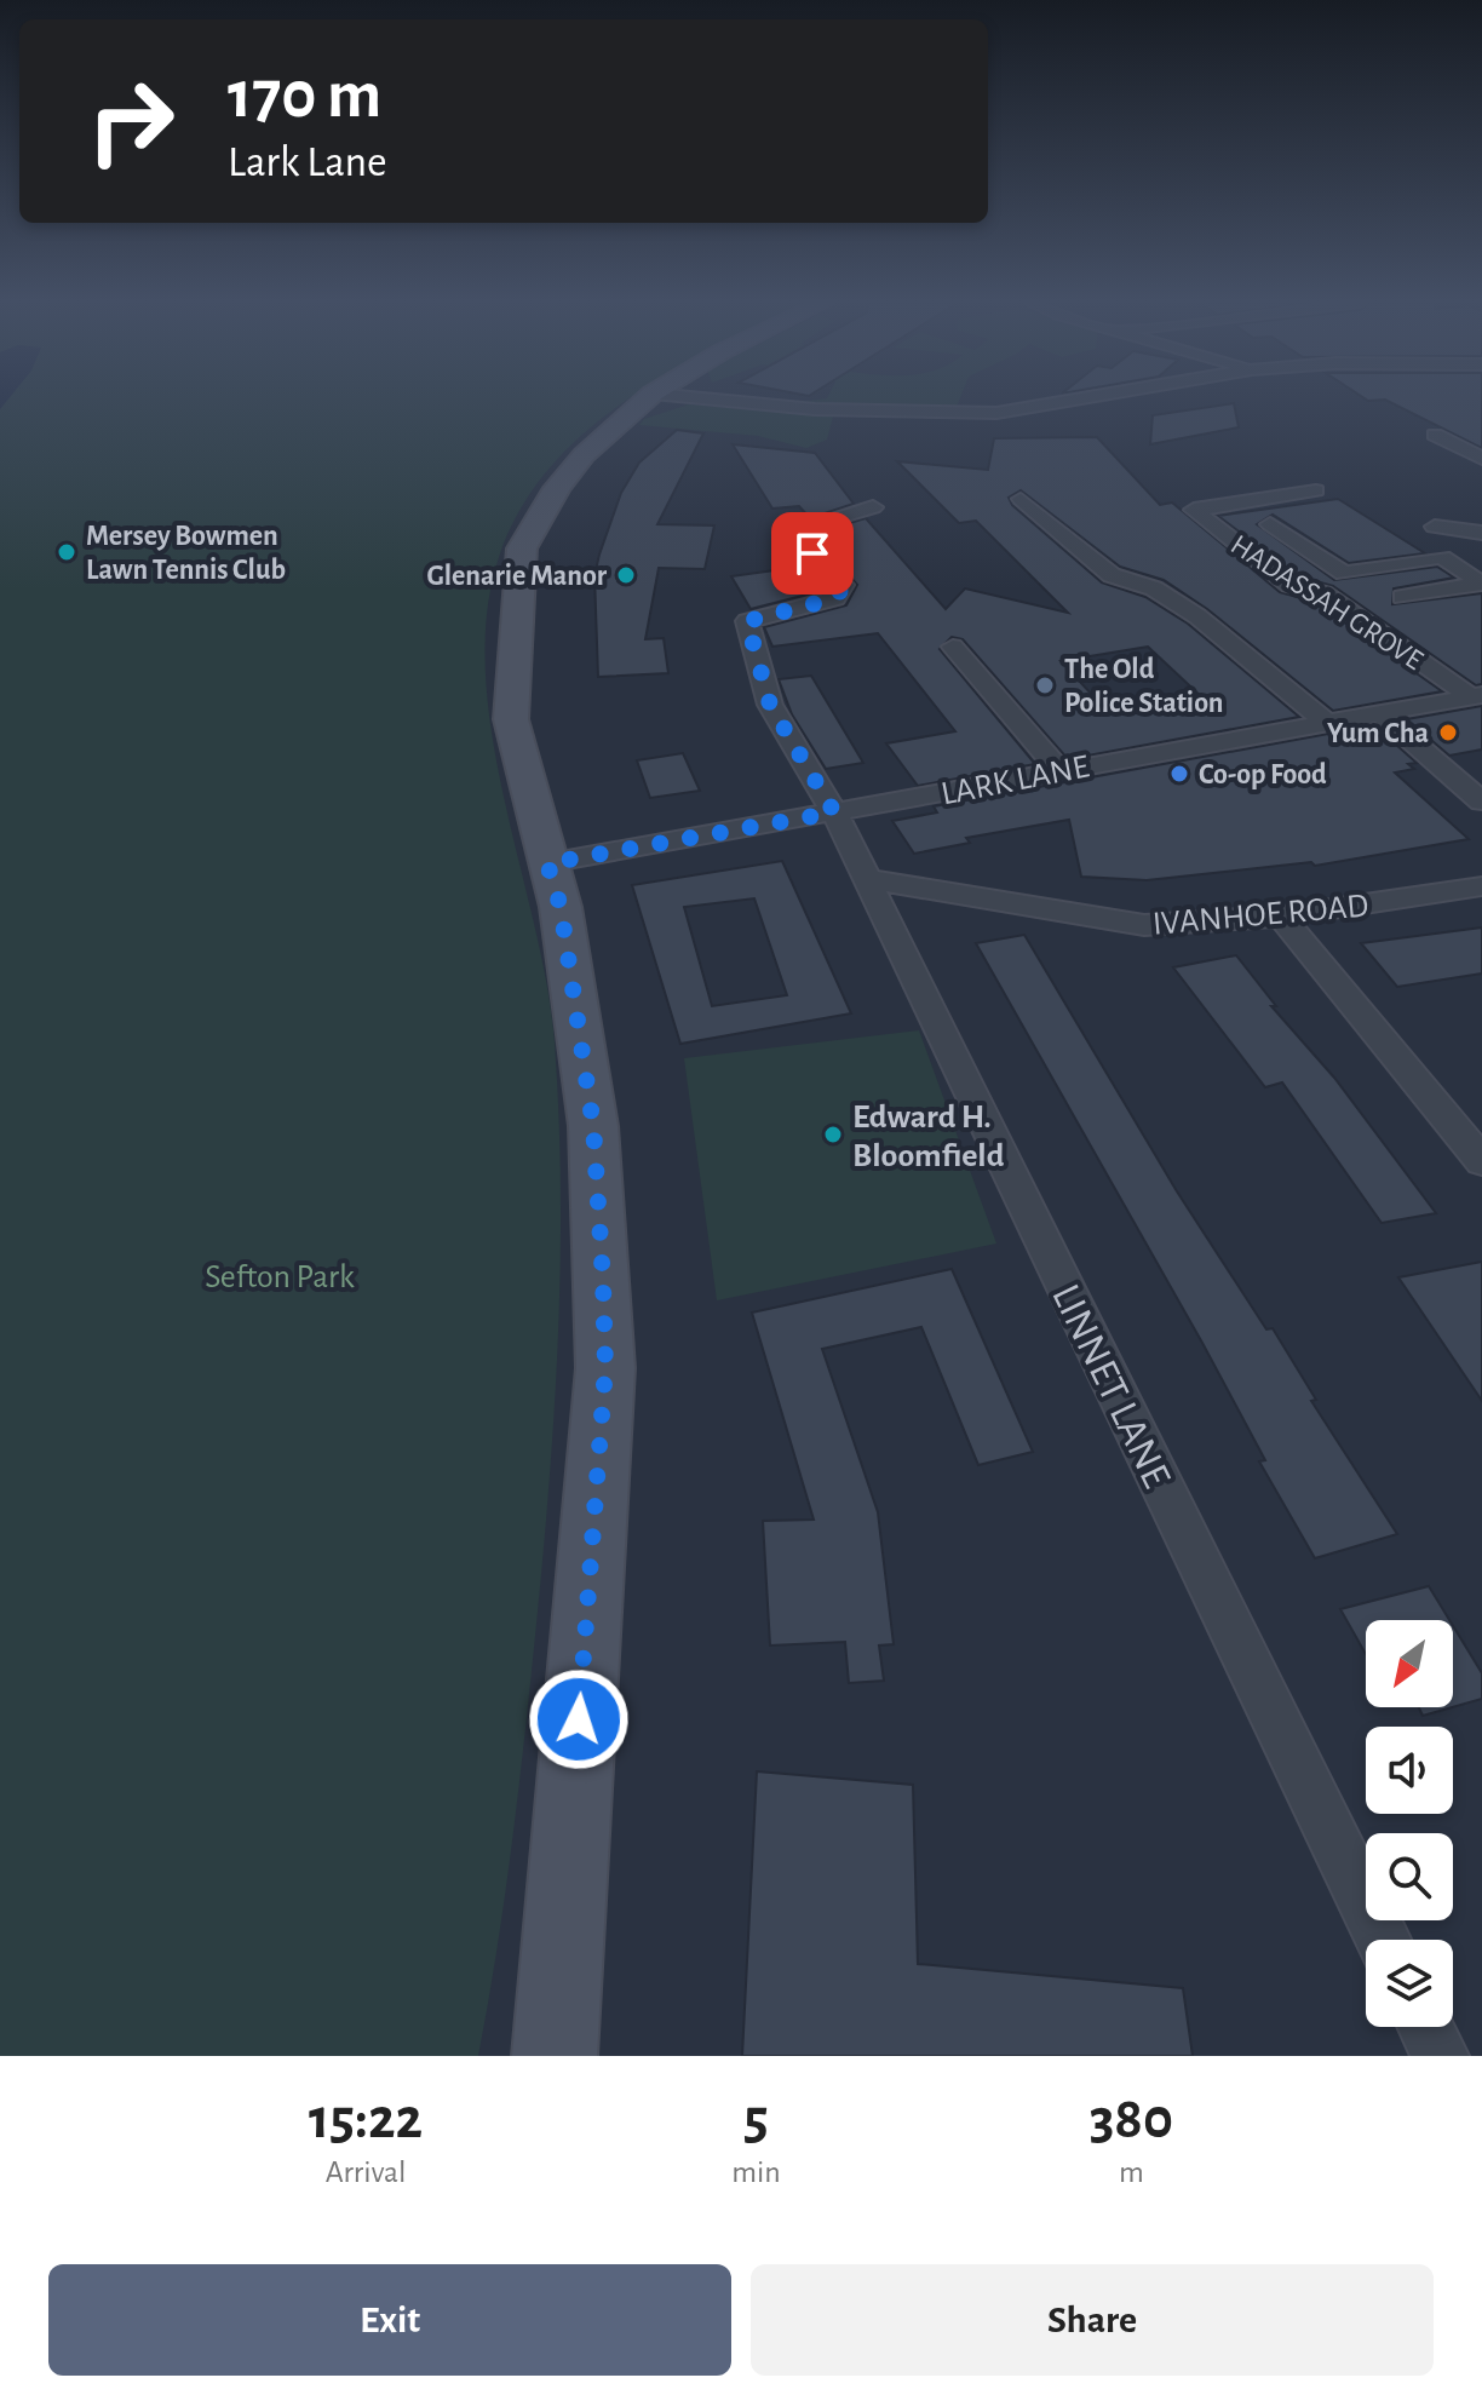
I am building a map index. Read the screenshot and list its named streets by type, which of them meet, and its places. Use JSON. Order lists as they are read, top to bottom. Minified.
{"streets":{"street":["HADASSAH GROVE","LARK LANE","IVANHOE ROAD","LINNET LANE"]},"crossings":[["HADASSAH GROVE","LARK LANE"],["LARK LANE","LINNET LANE"],["IVANHOE ROAD","LINNET LANE"]],"parks":["Sefton Park"],"places":["Mersey Bowmen Lawn Tennis Club","Glenarie Manor","The Old Police Station","Yum Cha","Co-op Food","Edward H. Bloomfield"],"north":"bottom left","page":{"turn":["170 m","Lark Lane"],"eta":["15:22","Arrival","5","min","380","m"],"buttons":["Exit","Share"]}}
